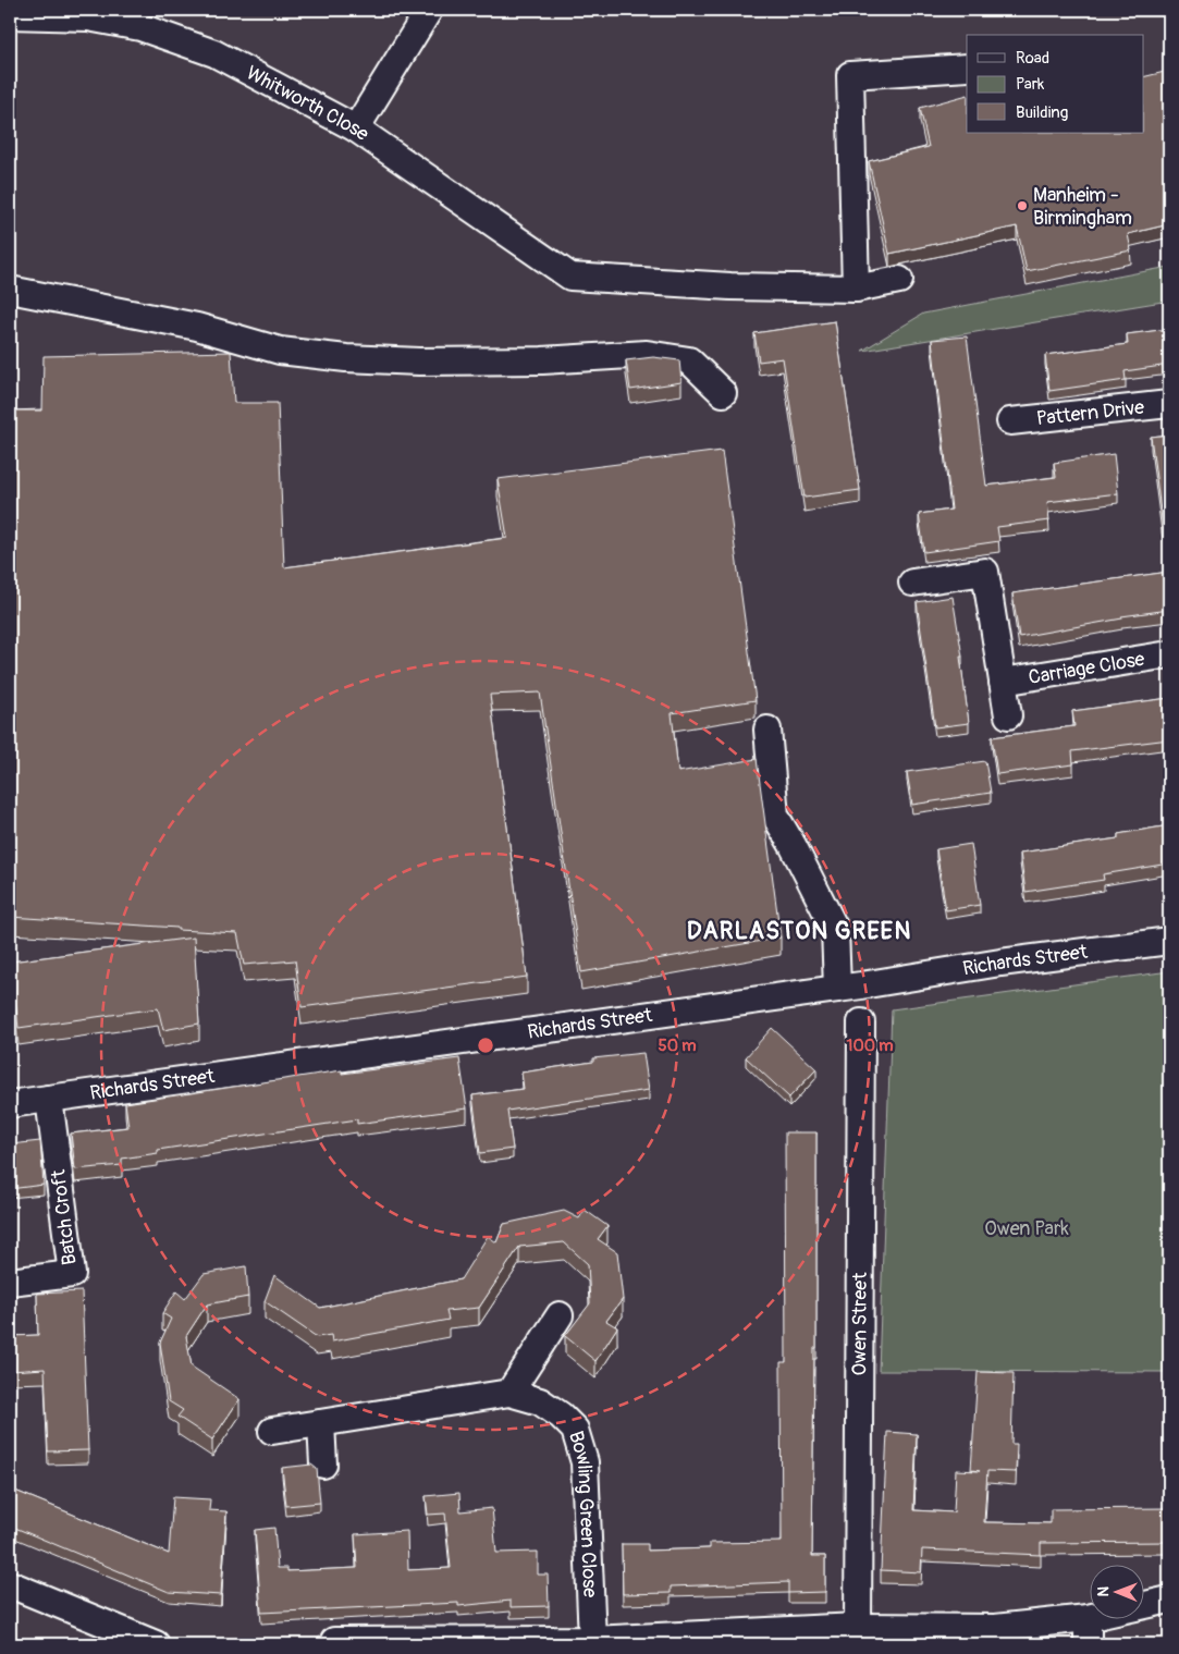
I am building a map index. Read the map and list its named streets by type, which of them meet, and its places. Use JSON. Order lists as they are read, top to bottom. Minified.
{"streets":{"street":["Whitworth Close","Pattern Drive","Carriage Close","Richards Street","Batch Croft","Owen Street","Bowling Green Close"]},"crossings":[["Richards Street","Batch Croft"]],"districts":["DARLASTON GREEN"],"parks":["Owen Park"],"places":["Manheim - Birmingham"],"legend":["Road","Park","Building"],"north":"left","rings":["50 m","100 m"]}
